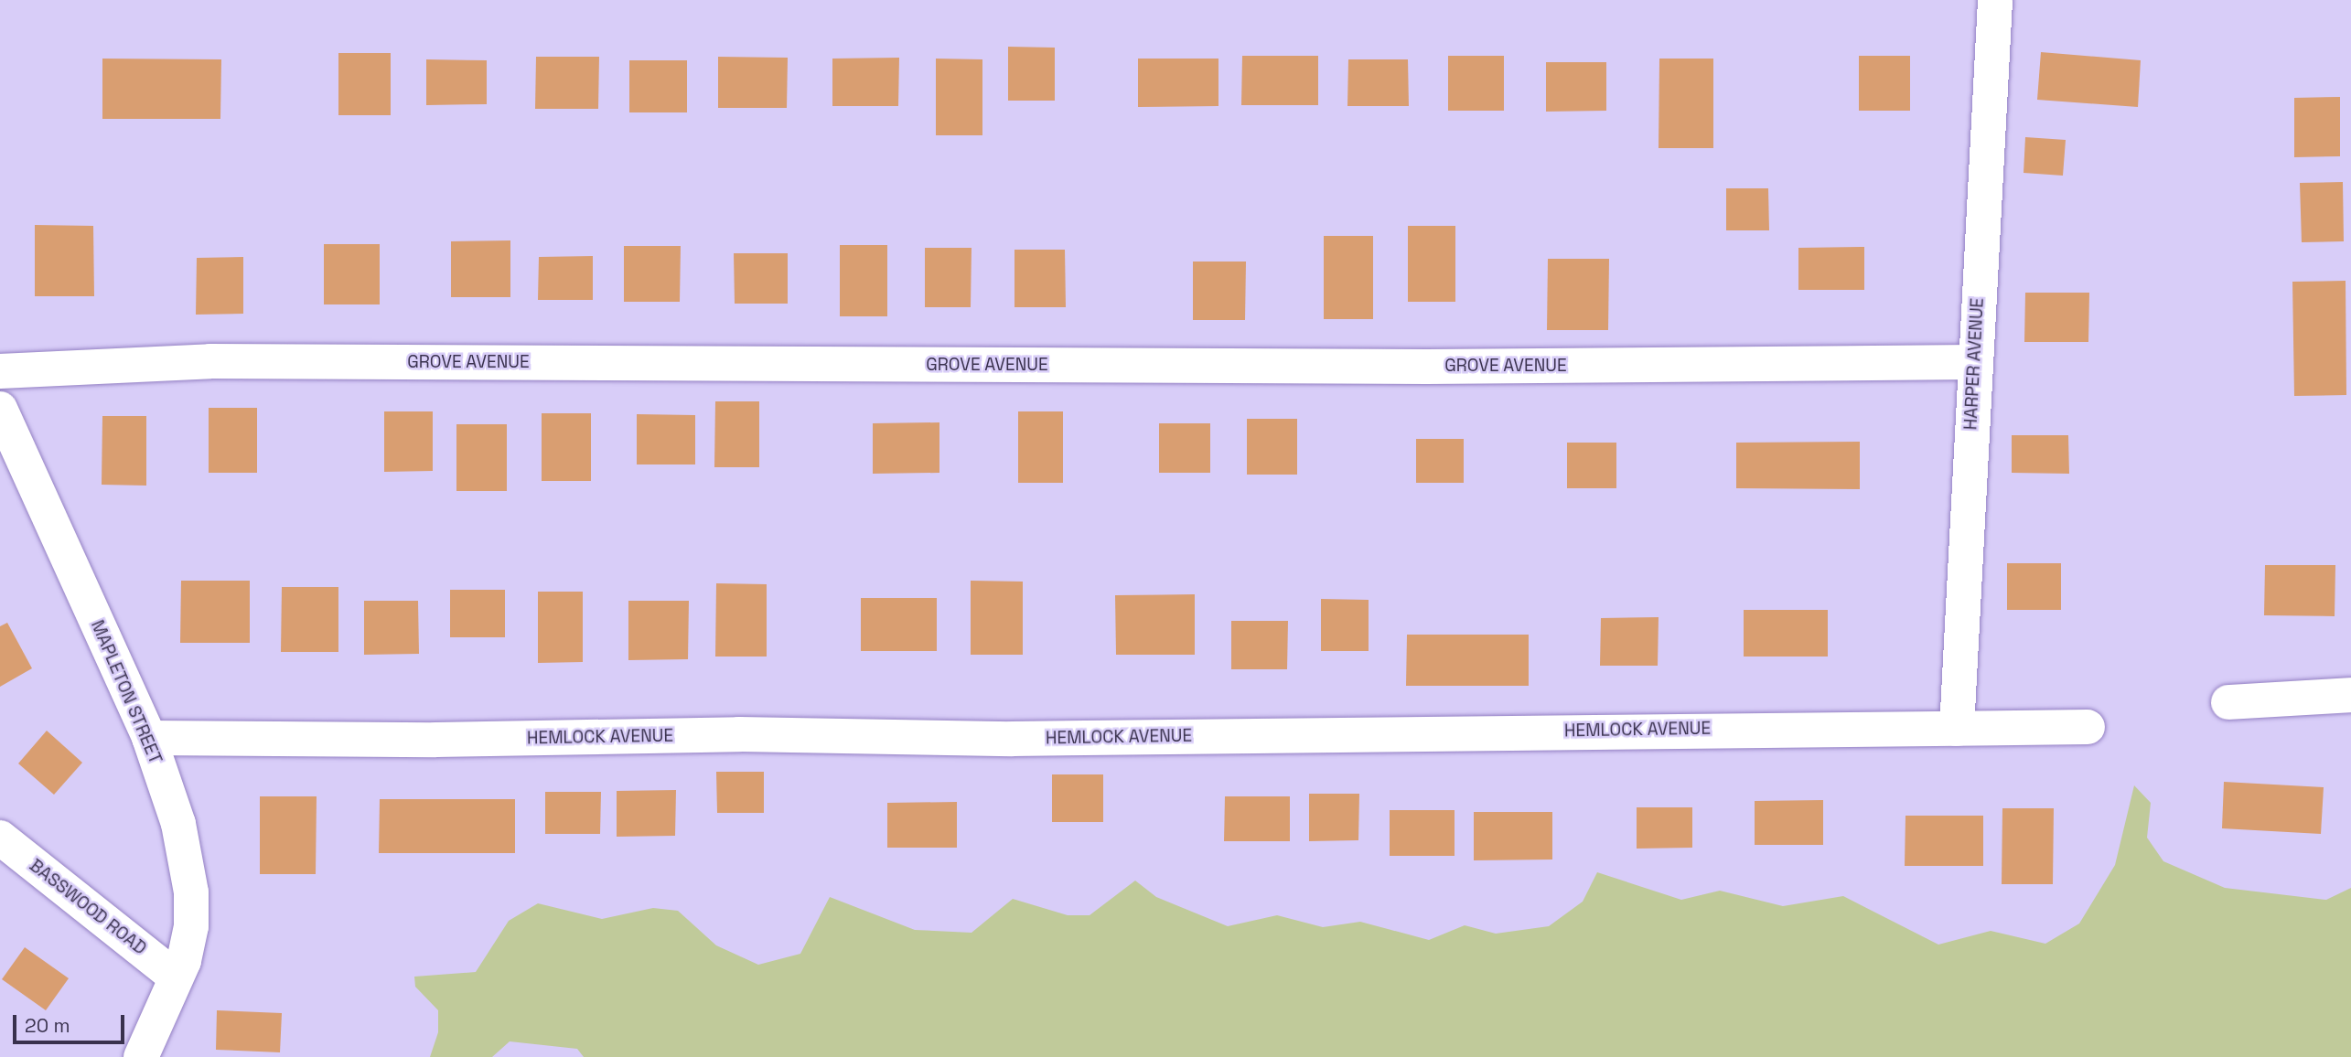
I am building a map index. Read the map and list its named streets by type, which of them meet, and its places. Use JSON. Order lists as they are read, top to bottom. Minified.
{"streets":{"street":["GROVE AVENUE","HARPER AVENUE","MAPLETON STREET","HEMLOCK AVENUE","BASSWOOD ROAD"]},"crossings":[["GROVE AVENUE","HARPER AVENUE"],["HARPER AVENUE","HEMLOCK AVENUE"],["MAPLETON STREET","HEMLOCK AVENUE"],["MAPLETON STREET","BASSWOOD ROAD"]],"scale_bar":"20 m"}
